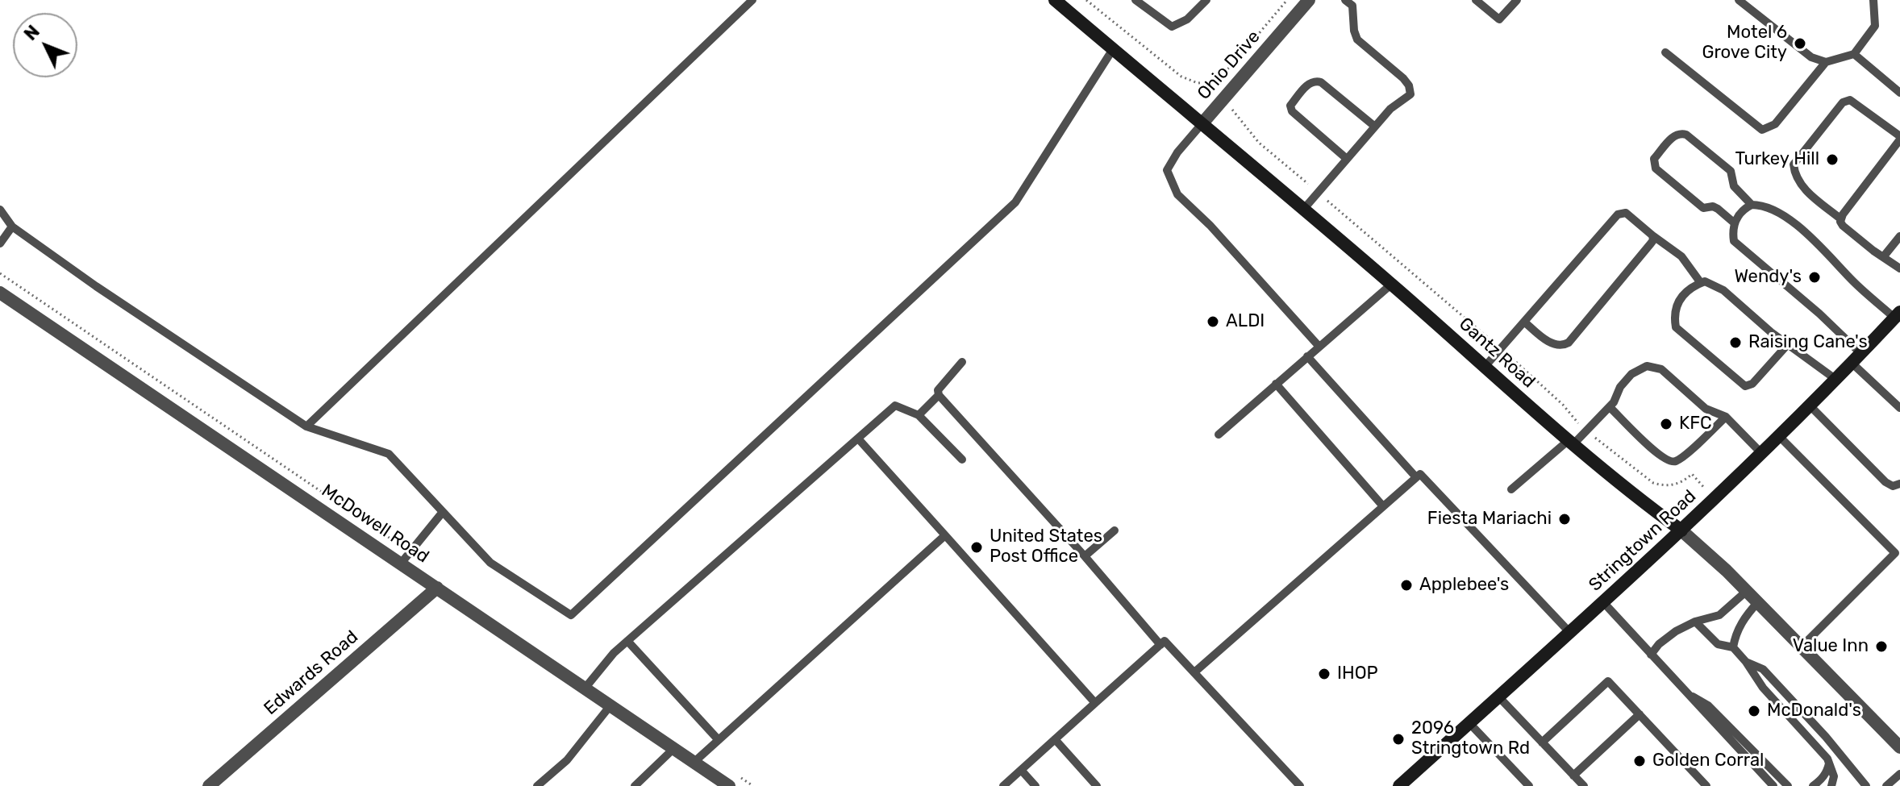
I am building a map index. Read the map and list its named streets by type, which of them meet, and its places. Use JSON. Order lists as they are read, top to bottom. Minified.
{"streets":{"main road":["Gantz Road","Stringtown Road"],"street":["Ohio Drive","McDowell Road","Edwards Road"]},"crossings":[["Ohio Drive","Gantz Road"],["Gantz Road","Stringtown Road"],["McDowell Road","Edwards Road"]],"places":["Motel 6 Grove City","Turkey Hill","Wendy's","ALDI","Raising Cane's","KFC","Fiesta Mariachi","United States Post Office","Applebee's","Value Inn","IHOP","McDonald's","2096 Stringtown Rd","Golden Corral"],"north":"top left"}
